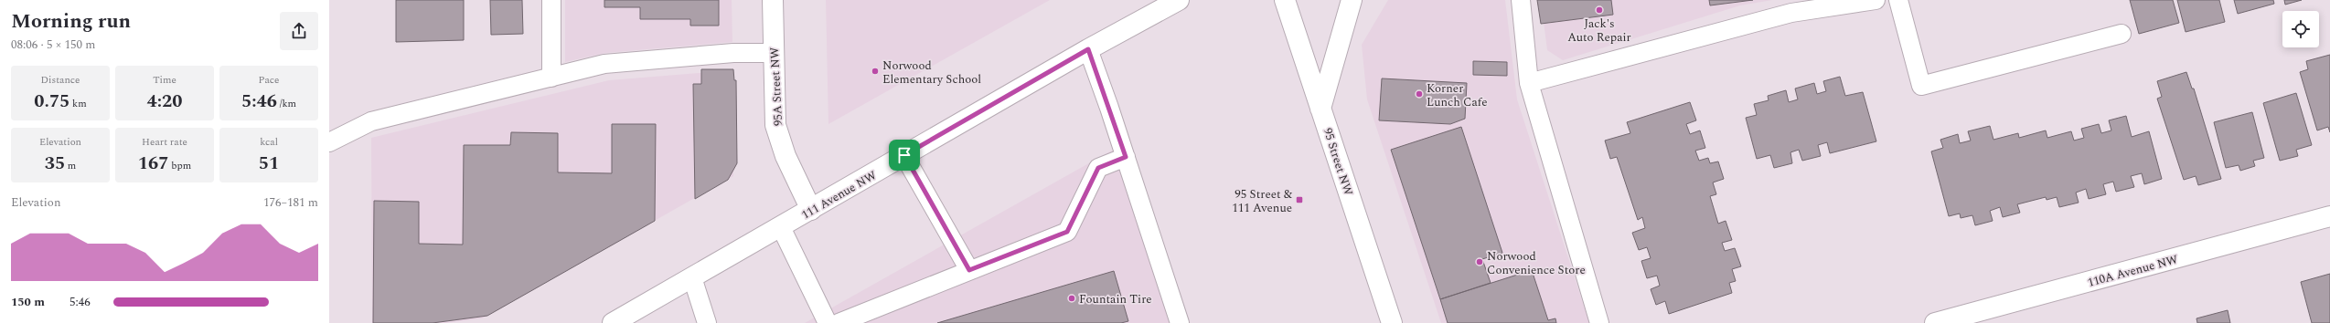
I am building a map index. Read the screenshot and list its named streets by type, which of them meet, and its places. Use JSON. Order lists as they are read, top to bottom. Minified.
{"streets":{"street":["95A Street NW","95 Street NW","111 Avenue NW","110A Avenue NW"]},"crossings":[["95A Street NW","111 Avenue NW"]],"places":{"other":["Jack's Auto Repair","Norwood Elementary School","Korner Lunch Cafe","Norwood Convenience Store","Fountain Tire"],"transit":["95 Street & 111 Avenue"]},"page":{"heading":["Morning run","08:06 · 5 × 150 m"],"stats":[["Distance","0.75 km"],["Time","4:20"],["Pace","5:46 /km"],["Elevation","35 m"],["Heart rate","167 bpm"],["kcal","51"]],"chart":["Elevation","176–181 m"],"list":[{"name":"150 m","note":"5:46"}]}}
